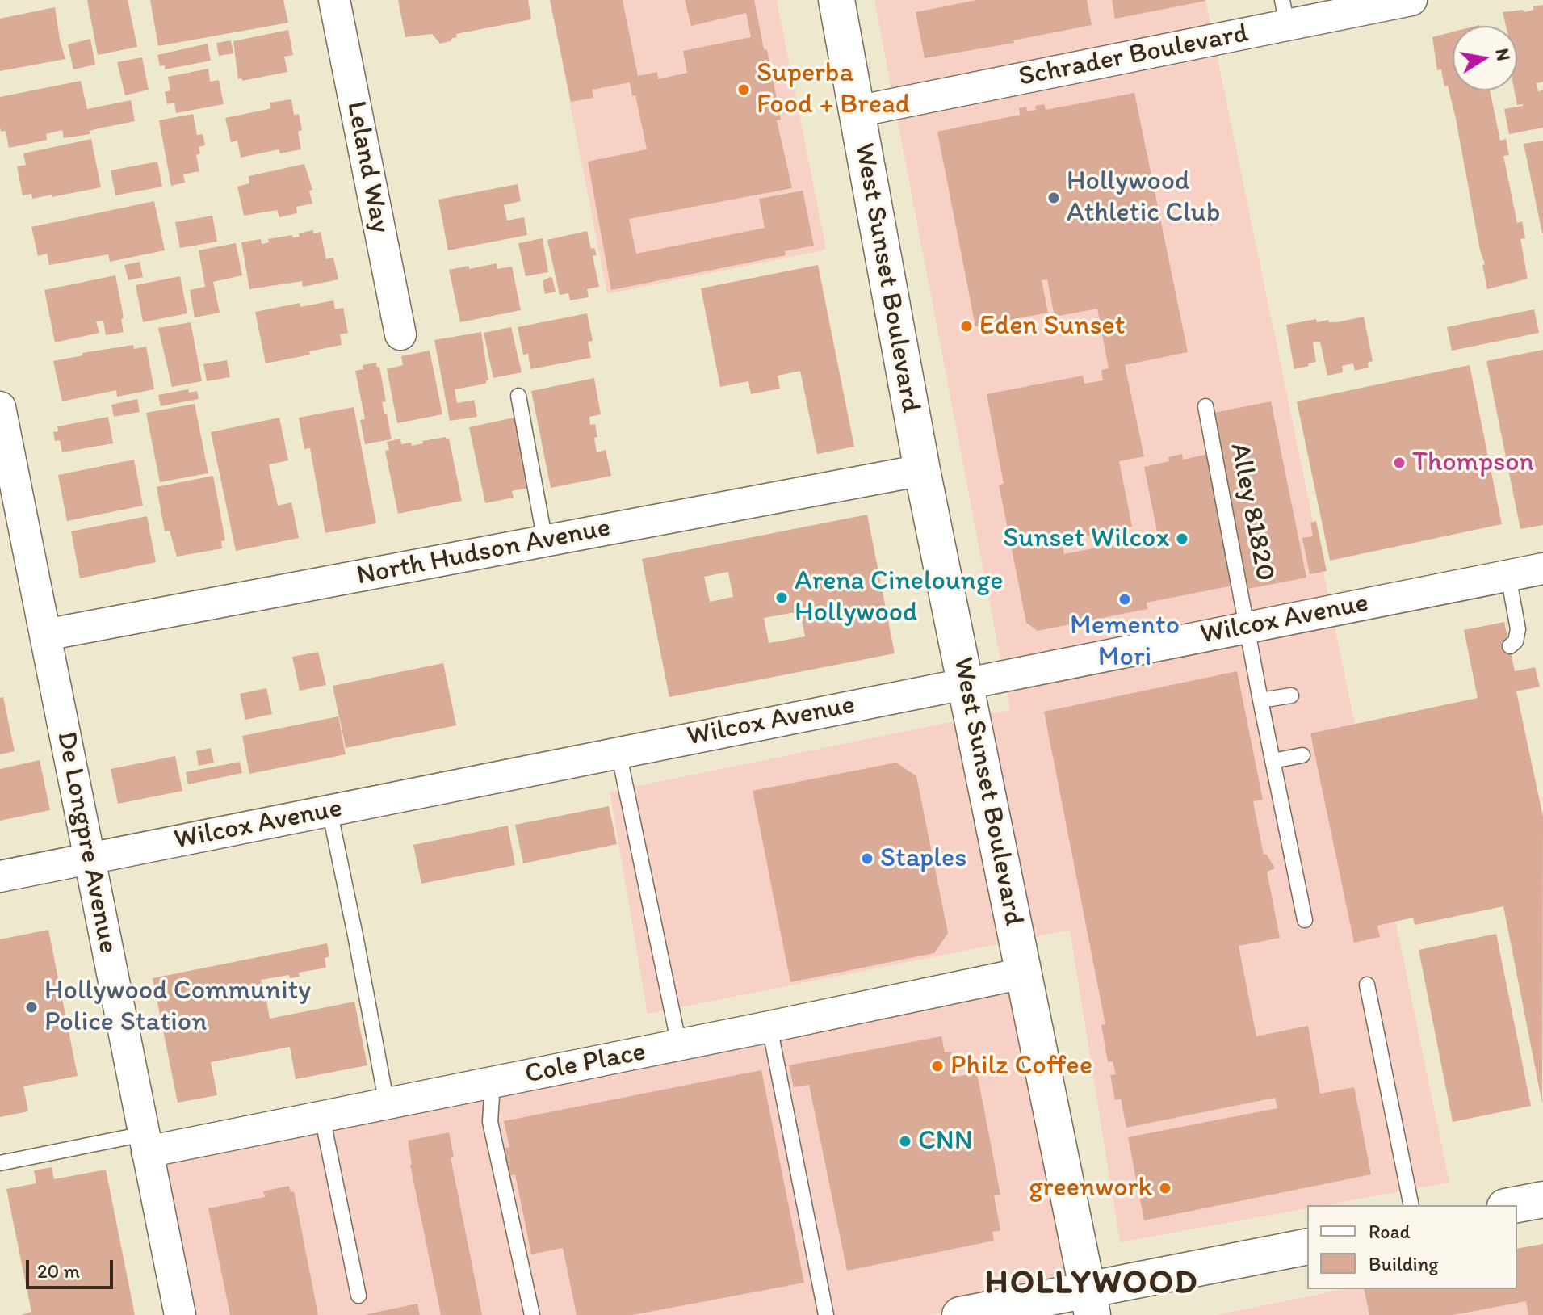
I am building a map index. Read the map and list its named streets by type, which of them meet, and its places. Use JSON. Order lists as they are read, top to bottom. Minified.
{"streets":{"main road":["West Sunset Boulevard"],"street":["Schrader Boulevard","Leland Way","North Hudson Avenue","Wilcox Avenue","De Longpre Avenue","Cole Place"],"lane":["Alley 81820"]},"crossings":[["Schrader Boulevard","West Sunset Boulevard"],["West Sunset Boulevard","North Hudson Avenue"],["West Sunset Boulevard","Wilcox Avenue"],["West Sunset Boulevard","Cole Place"],["Alley 81820","Wilcox Avenue"],["North Hudson Avenue","De Longpre Avenue"],["Wilcox Avenue","De Longpre Avenue"],["De Longpre Avenue","Cole Place"]],"districts":["HOLLYWOOD"],"places":["Superba Food + Bread","Hollywood Athletic Club","Eden Sunset","Thompson","Sunset Wilcox","Arena Cinelounge Hollywood","Memento Mori","Staples","Hollywood Community Police Station","Philz Coffee","CNN","greenwork"],"legend":["Road","Building"],"scale_bar":"20 m","north":"right"}
